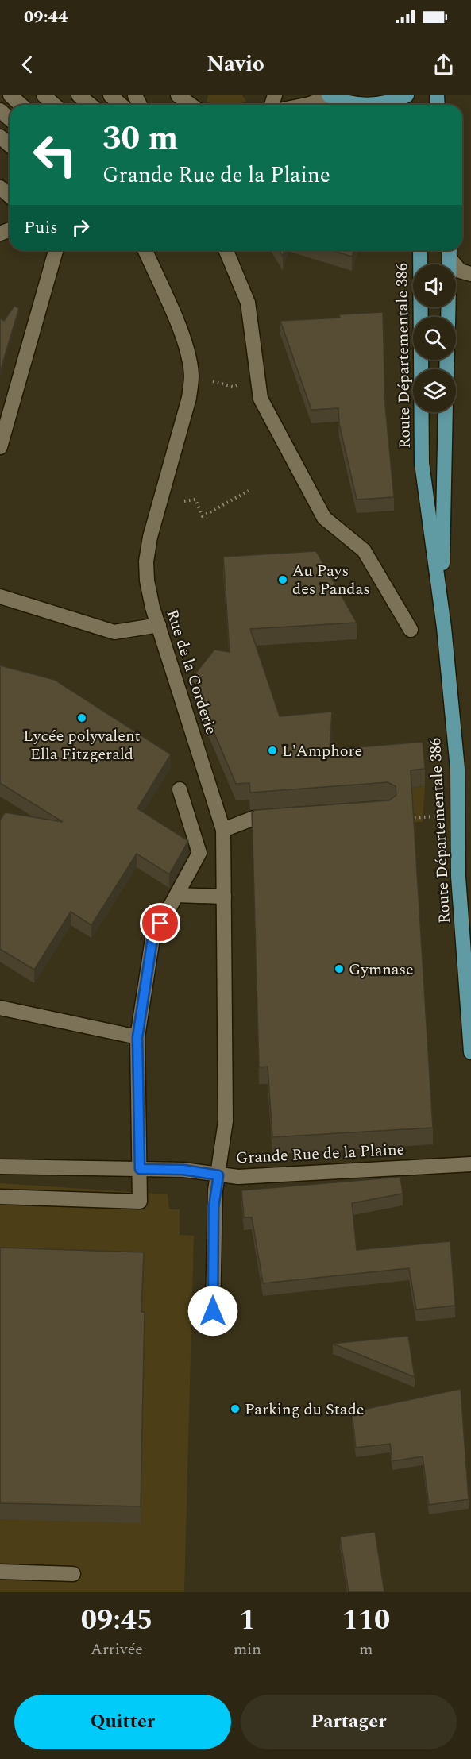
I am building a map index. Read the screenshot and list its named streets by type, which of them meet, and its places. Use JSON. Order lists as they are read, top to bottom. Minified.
{"streets":{"main road":["Route Départementale 386"],"street":["Rue de la Corderie","Grande Rue de la Plaine"]},"crossings":[["Rue de la Corderie","Grande Rue de la Plaine"]],"places":["Au Pays des Pandas","Lycée polyvalent Ella Fitzgerald","L'Amphore","Gymnase","Parking du Stade"],"page":{"status":"09:44","header":"Navio","turn":["30 m","Grande Rue de la Plaine"],"then":"Puis","eta":["09:45","Arrivée","1","min","110","m"],"buttons":["Quitter","Partager"]}}
